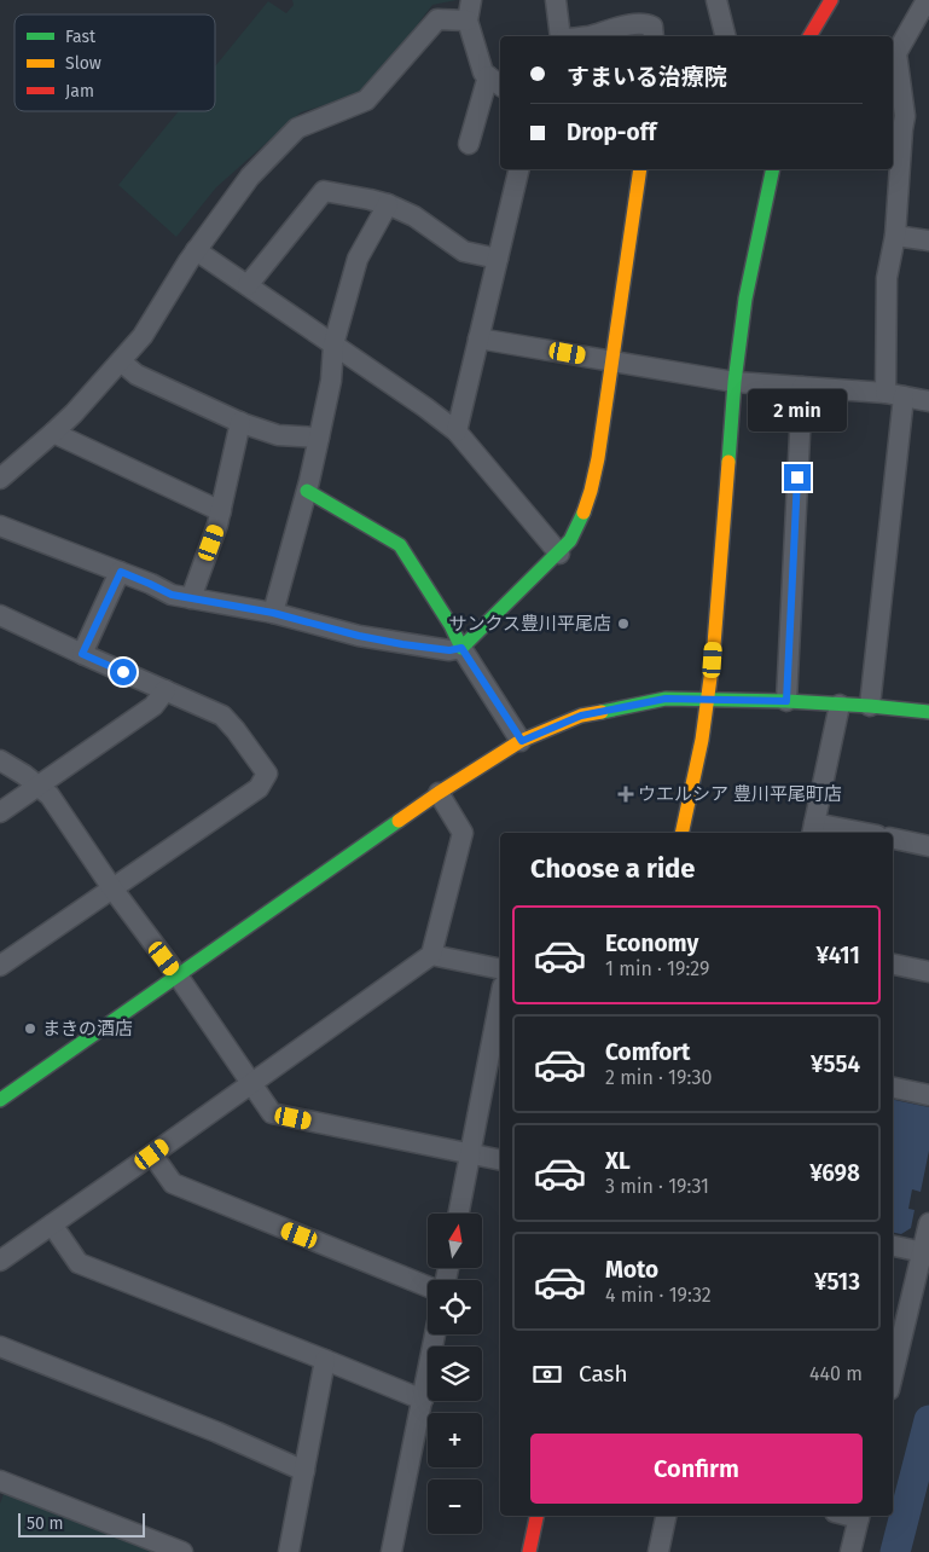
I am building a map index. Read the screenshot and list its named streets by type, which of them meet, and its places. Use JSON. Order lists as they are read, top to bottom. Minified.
{"places":{"other":["サンクス豊川平尾店","まきの酒店"],"health":["ウエルシア 豊川平尾町店"]},"legend":["Fast","Slow","Jam"],"scale_bar":"50 m","north":"top","page":{"banner":["すまいる治療院","Drop-off"],"bubble":"2 min","heading":"Choose a ride","list":[{"name":"Economy","note":"1 min · 19:29","value":"¥411"},{"name":"Comfort","note":"2 min · 19:30","value":"¥554"},{"name":"XL","note":"3 min · 19:31","value":"¥698"},{"name":"Moto","note":"4 min · 19:32","value":"¥513"}],"map_buttons":["+","−"],"pay":["Cash","440 m"],"buttons":"Confirm","scale":"50 m"}}
